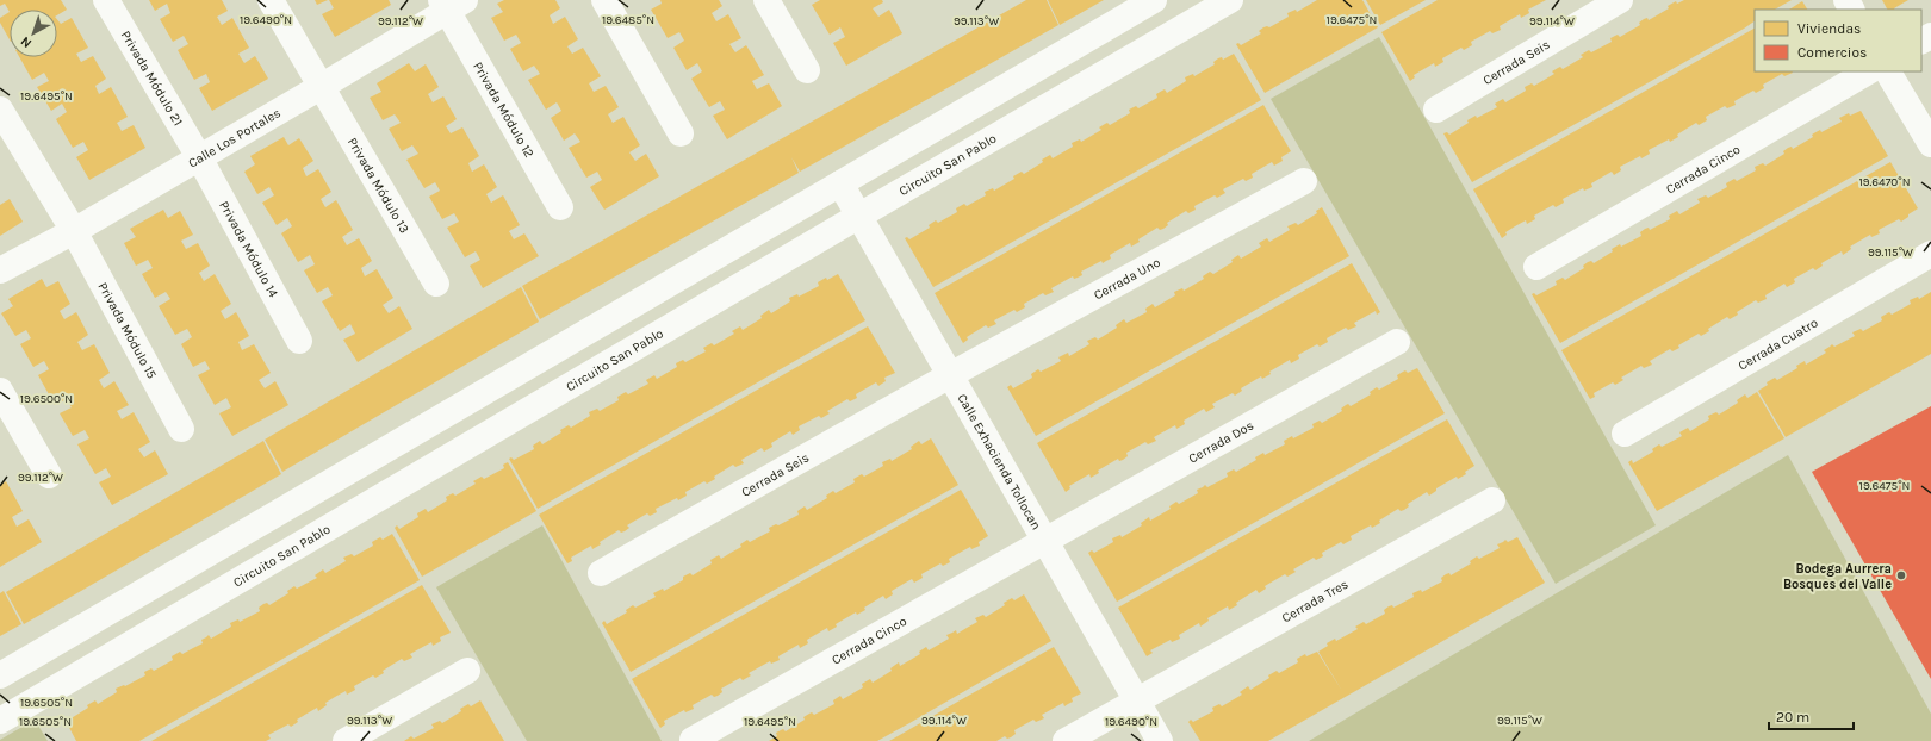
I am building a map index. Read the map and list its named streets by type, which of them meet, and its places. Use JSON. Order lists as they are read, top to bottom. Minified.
{"streets":{"street":["Cerrada Seis","Privada Módulo 21","Privada Módulo 12","Calle Los Portales","Circuito San Pablo","Cerrada Cinco","Privada Módulo 13","Privada Módulo 14","Cerrada Uno","Privada Módulo 15","Cerrada Cuatro","Cerrada Dos","Calle Exhacienda Tollocan","Cerrada Tres"]},"crossings":[["Cerrada Seis","Cerrada Uno"],["Cerrada Seis","Calle Exhacienda Tollocan"],["Privada Módulo 21","Calle Los Portales"],["Privada Módulo 21","Privada Módulo 14"],["Privada Módulo 12","Calle Los Portales"],["Calle Los Portales","Privada Módulo 13"],["Calle Los Portales","Privada Módulo 14"],["Calle Los Portales","Privada Módulo 15"],["Circuito San Pablo","Calle Exhacienda Tollocan"],["Cerrada Cinco","Cerrada Dos"],["Cerrada Cinco","Calle Exhacienda Tollocan"],["Cerrada Uno","Calle Exhacienda Tollocan"],["Cerrada Dos","Calle Exhacienda Tollocan"],["Calle Exhacienda Tollocan","Cerrada Tres"]],"places":["Bodega Aurrera Bosques del Valle"],"legend":["Viviendas","Comercios"],"scale_bar":"20 m","north":"bottom left","coordinates":["19.6490°N","19.6485°N","19.6475°N","99.112°W","99.113°W","99.114°W","19.6495°N","19.6470°N","99.115°W","19.6500°N","19.6505°N"]}
